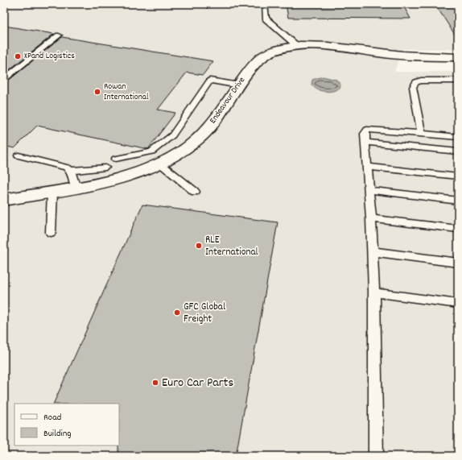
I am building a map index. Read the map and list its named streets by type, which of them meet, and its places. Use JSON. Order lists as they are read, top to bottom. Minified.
{"streets":{"street":["Endeavour Drive"]},"places":["XPand Logistics","Rowan International","RLE International","GFC Global Freight","Euro Car Parts"],"legend":["Road","Building"]}
